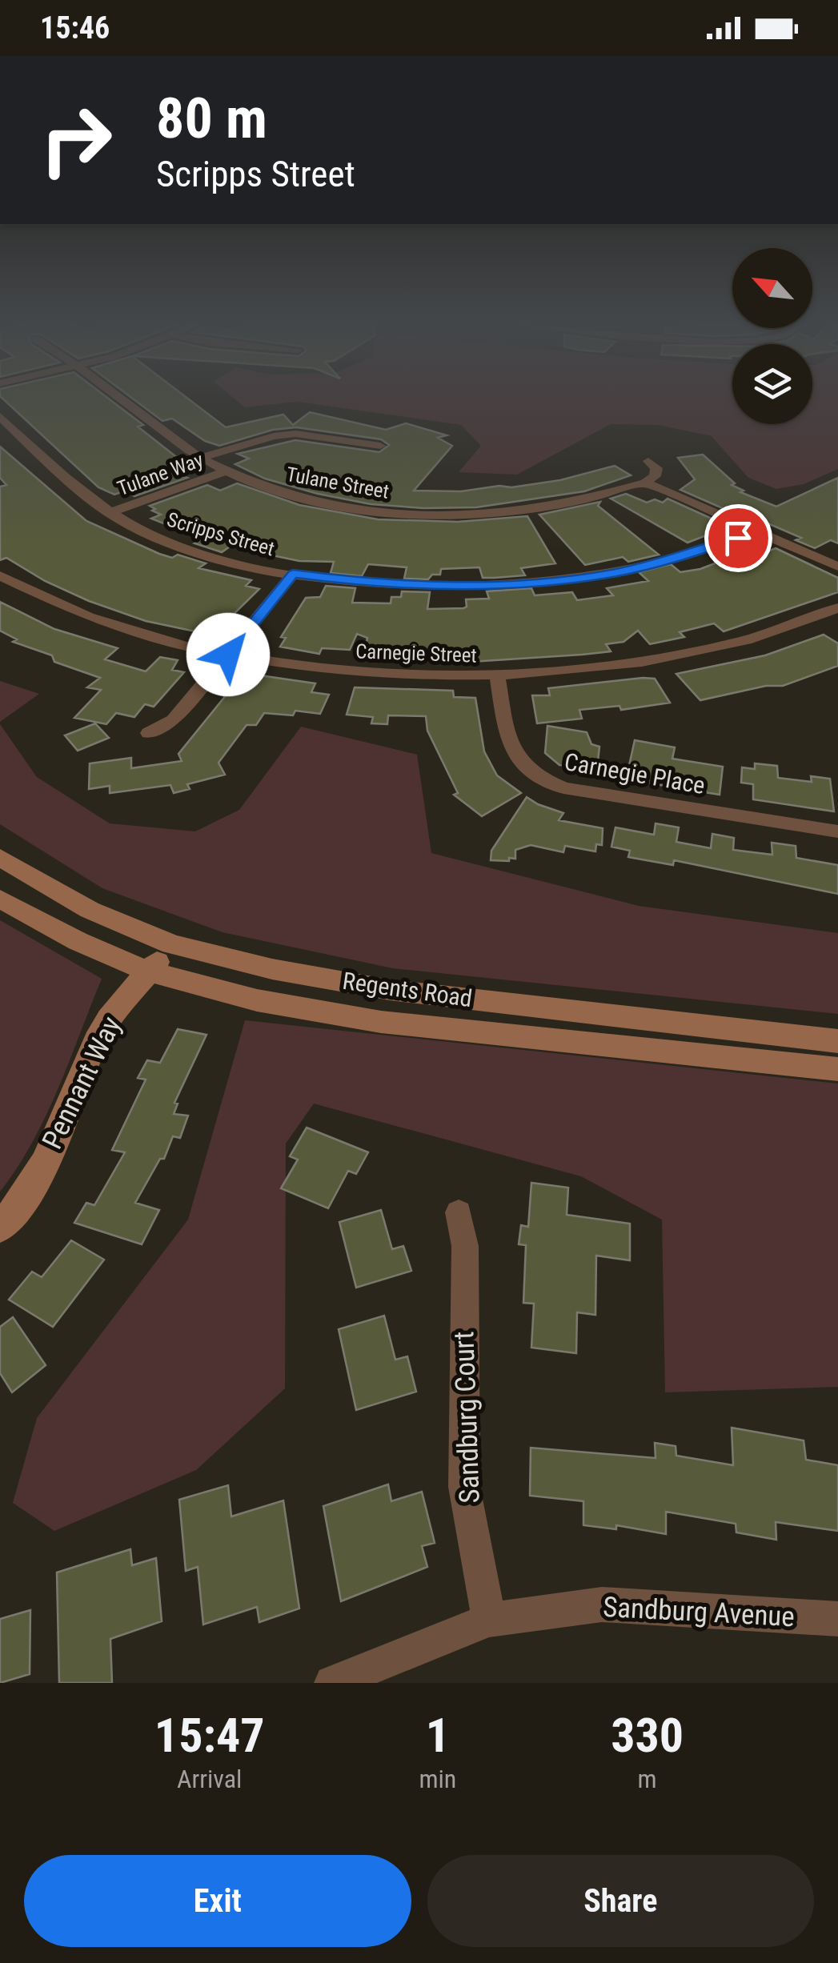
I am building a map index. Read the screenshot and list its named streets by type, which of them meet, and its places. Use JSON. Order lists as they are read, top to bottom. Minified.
{"streets":{"main road":["Regents Road","Pennant Way"],"street":["Tulane Way","Tulane Street","Scripps Street","Carnegie Street","Carnegie Place","Sandburg Court","Sandburg Avenue"]},"crossings":[["Tulane Way","Tulane Street"],["Tulane Way","Scripps Street"],["Carnegie Street","Carnegie Place"],["Regents Road","Pennant Way"],["Sandburg Court","Sandburg Avenue"]],"north":"top left","page":{"status":"15:46","turn":["80 m","Scripps Street"],"eta":["15:47","Arrival","1","min","330","m"],"buttons":["Exit","Share"]}}
